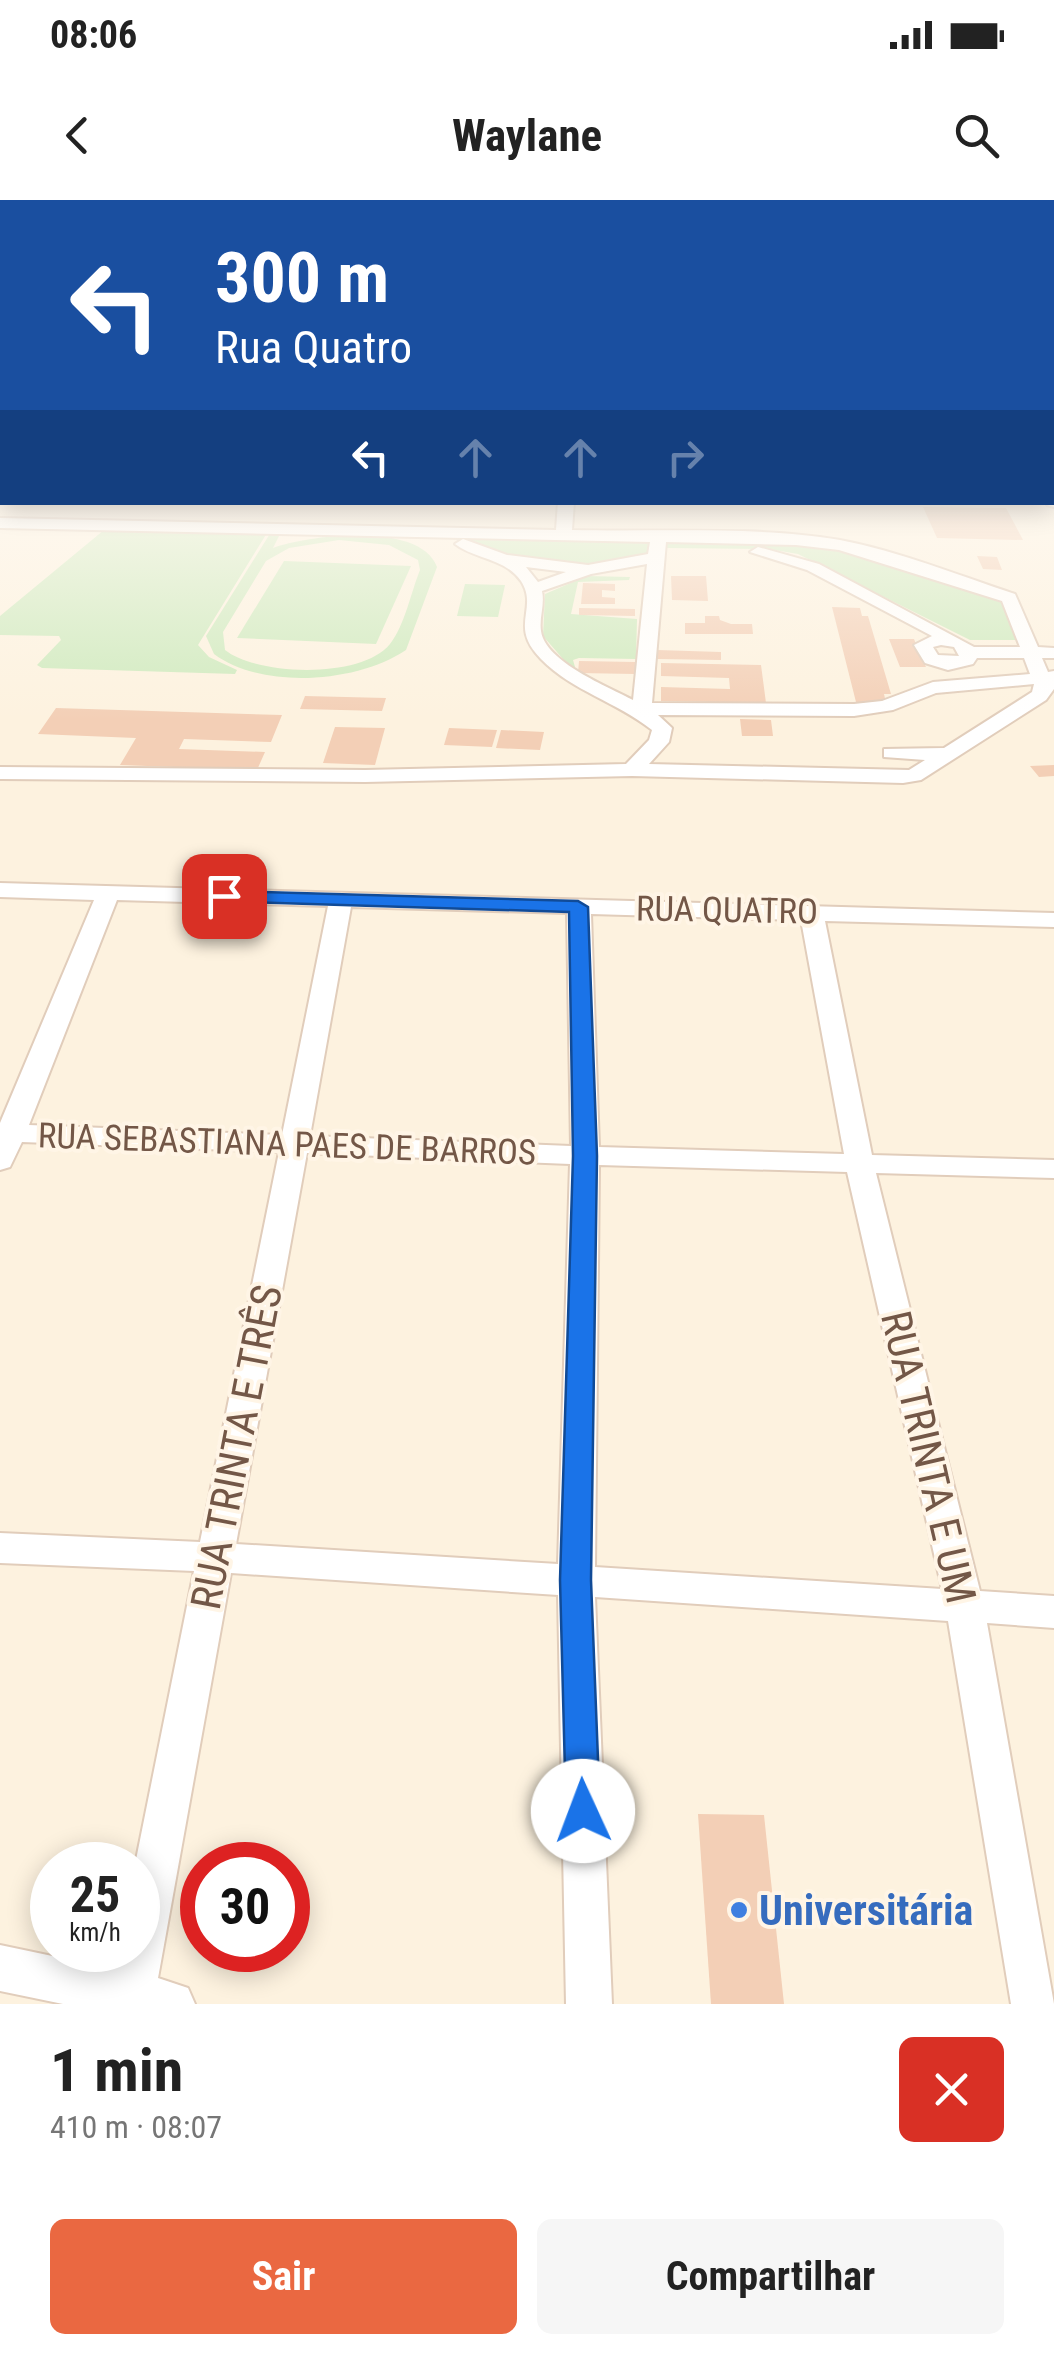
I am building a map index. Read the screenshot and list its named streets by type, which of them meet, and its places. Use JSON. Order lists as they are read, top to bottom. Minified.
{"streets":{"street":["RUA QUATRO","RUA SEBASTIANA PAES DE BARROS","RUA TRINTA E TRÊS","RUA TRINTA E UM"]},"crossings":[["RUA QUATRO","RUA TRINTA E TRÊS"],["RUA QUATRO","RUA TRINTA E UM"],["RUA SEBASTIANA PAES DE BARROS","RUA TRINTA E TRÊS"],["RUA SEBASTIANA PAES DE BARROS","RUA TRINTA E UM"]],"places":["Universitária"],"page":{"status":"08:06","header":"Waylane","turn":["300 m","Rua Quatro"],"speed":"25 km/h","limit":"30","heading":["1 min","410 m · 08:07"],"buttons":["Sair","Compartilhar"]}}
